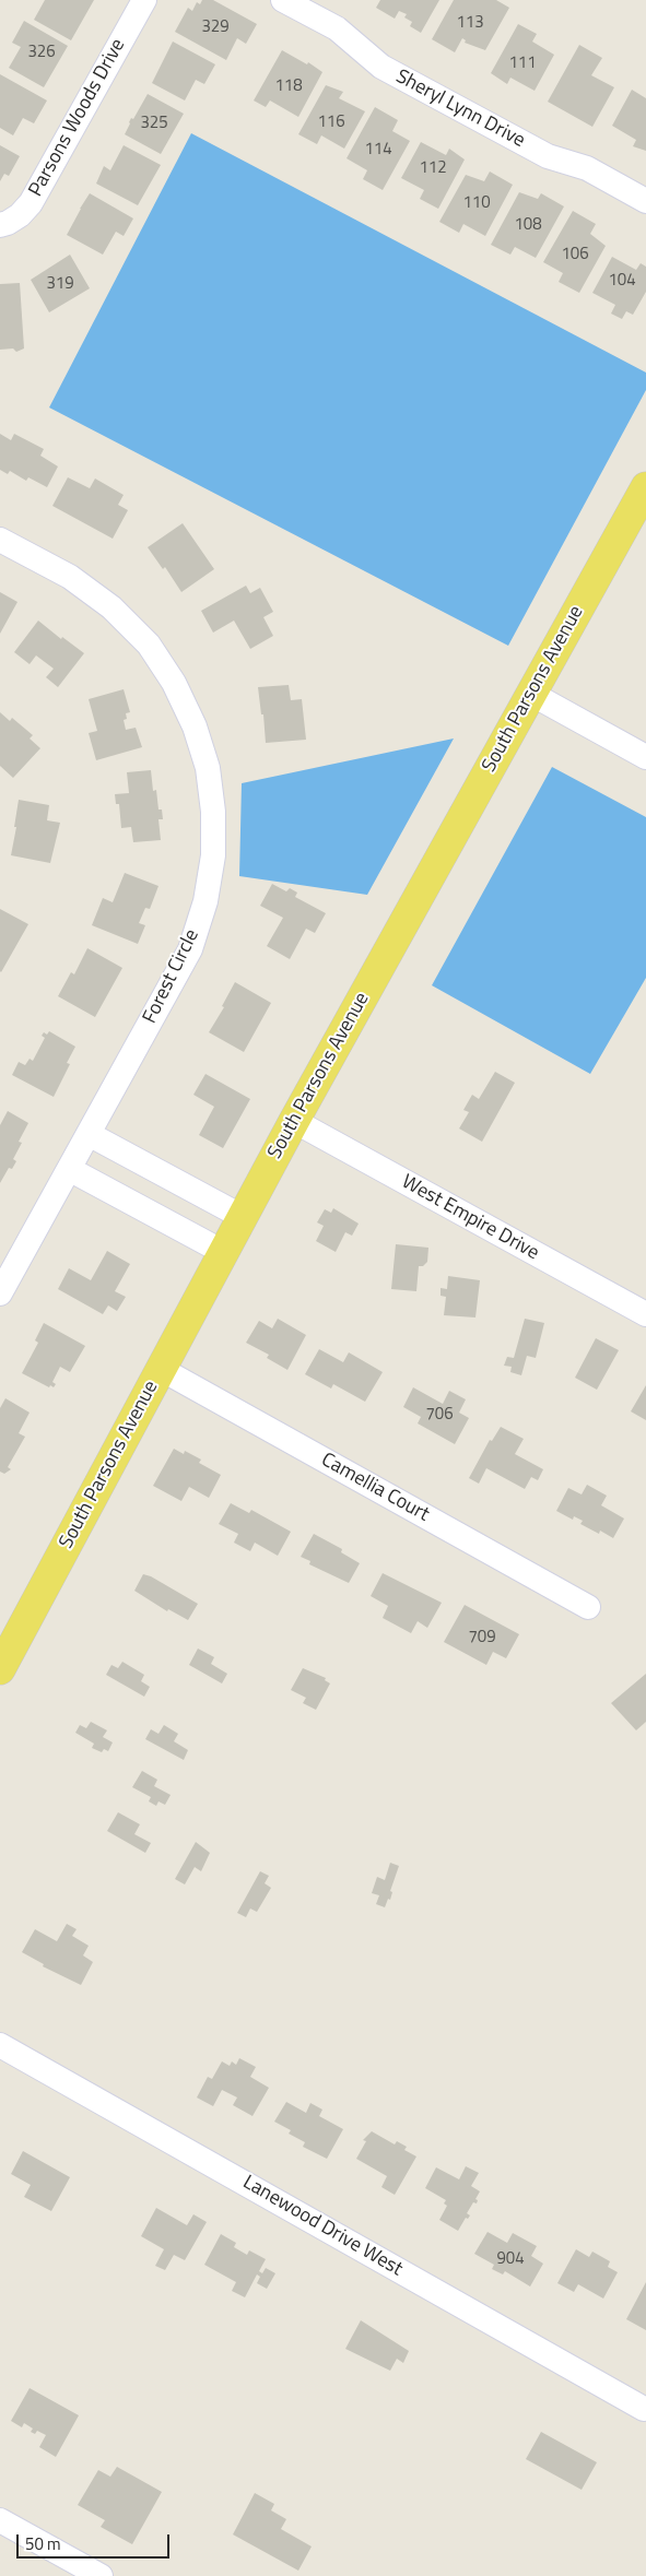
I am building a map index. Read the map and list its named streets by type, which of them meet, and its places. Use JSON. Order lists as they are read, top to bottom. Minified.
{"streets":{"main road":["South Parsons Avenue"],"street":["Sheryl Lynn Drive","Parsons Woods Drive","Forest Circle","West Empire Drive","Camellia Court","Lanewood Drive West"]},"crossings":[["South Parsons Avenue","West Empire Drive"],["South Parsons Avenue","Camellia Court"]],"house_numbers":["113","329","326","111","118","116","325","114","112","110","108","106","104","319","706","709","904"],"scale_bar":"50 m"}
